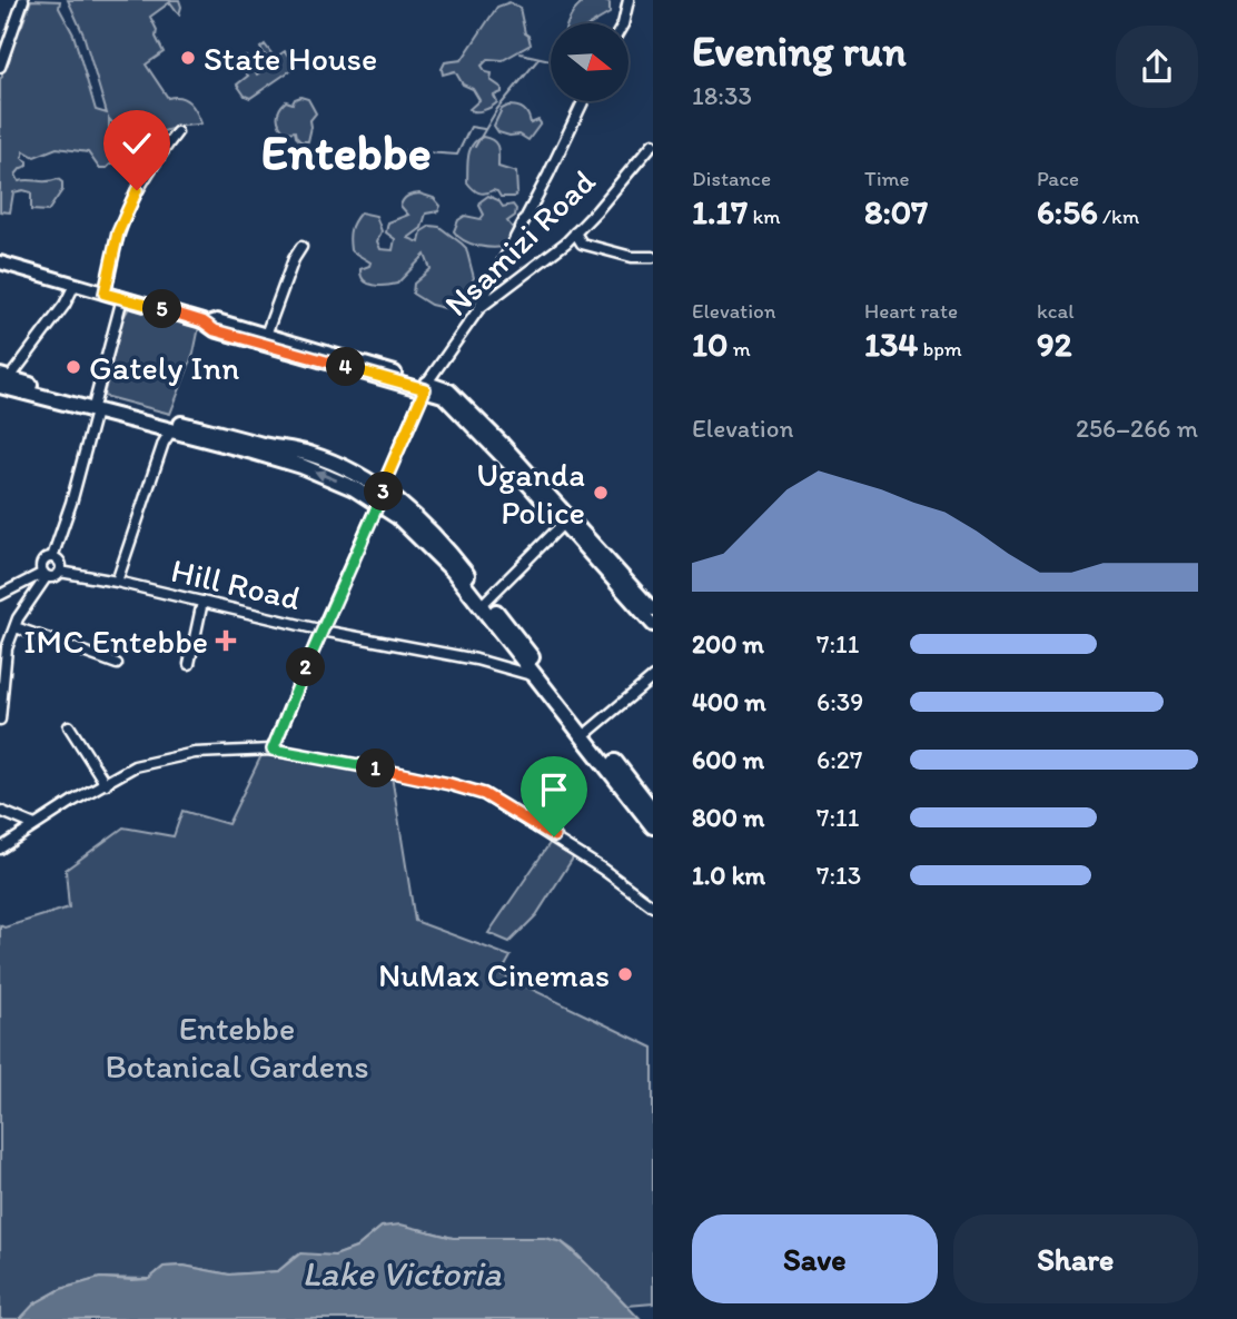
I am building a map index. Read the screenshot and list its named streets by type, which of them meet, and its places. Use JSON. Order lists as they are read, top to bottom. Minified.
{"streets":{"street":["Nsamizi Road","Hill Road"]},"crossings":[["Nsamizi Road","Hill Road"]],"districts":["Entebbe"],"water":["Lake Victoria"],"parks":["Entebbe Botanical Gardens"],"places":{"other":["State House","Gately Inn","Uganda Police","NuMax Cinemas"],"health":["IMC Entebbe"]},"north":"right","page":{"heading":["Evening run","18:33"],"stats":[["Distance","1.17 km"],["Time","8:07"],["Pace","6:56 /km"],["Elevation","10 m"],["Heart rate","134 bpm"],["kcal","92"]],"pins":["5","4","3","2","1"],"chart":["Elevation","256–266 m"],"list":[{"name":"200 m","note":"7:11"},{"name":"400 m","note":"6:39"},{"name":"600 m","note":"6:27"},{"name":"800 m","note":"7:11"},{"name":"1.0 km","note":"7:13"}],"buttons":["Save","Share"]}}
